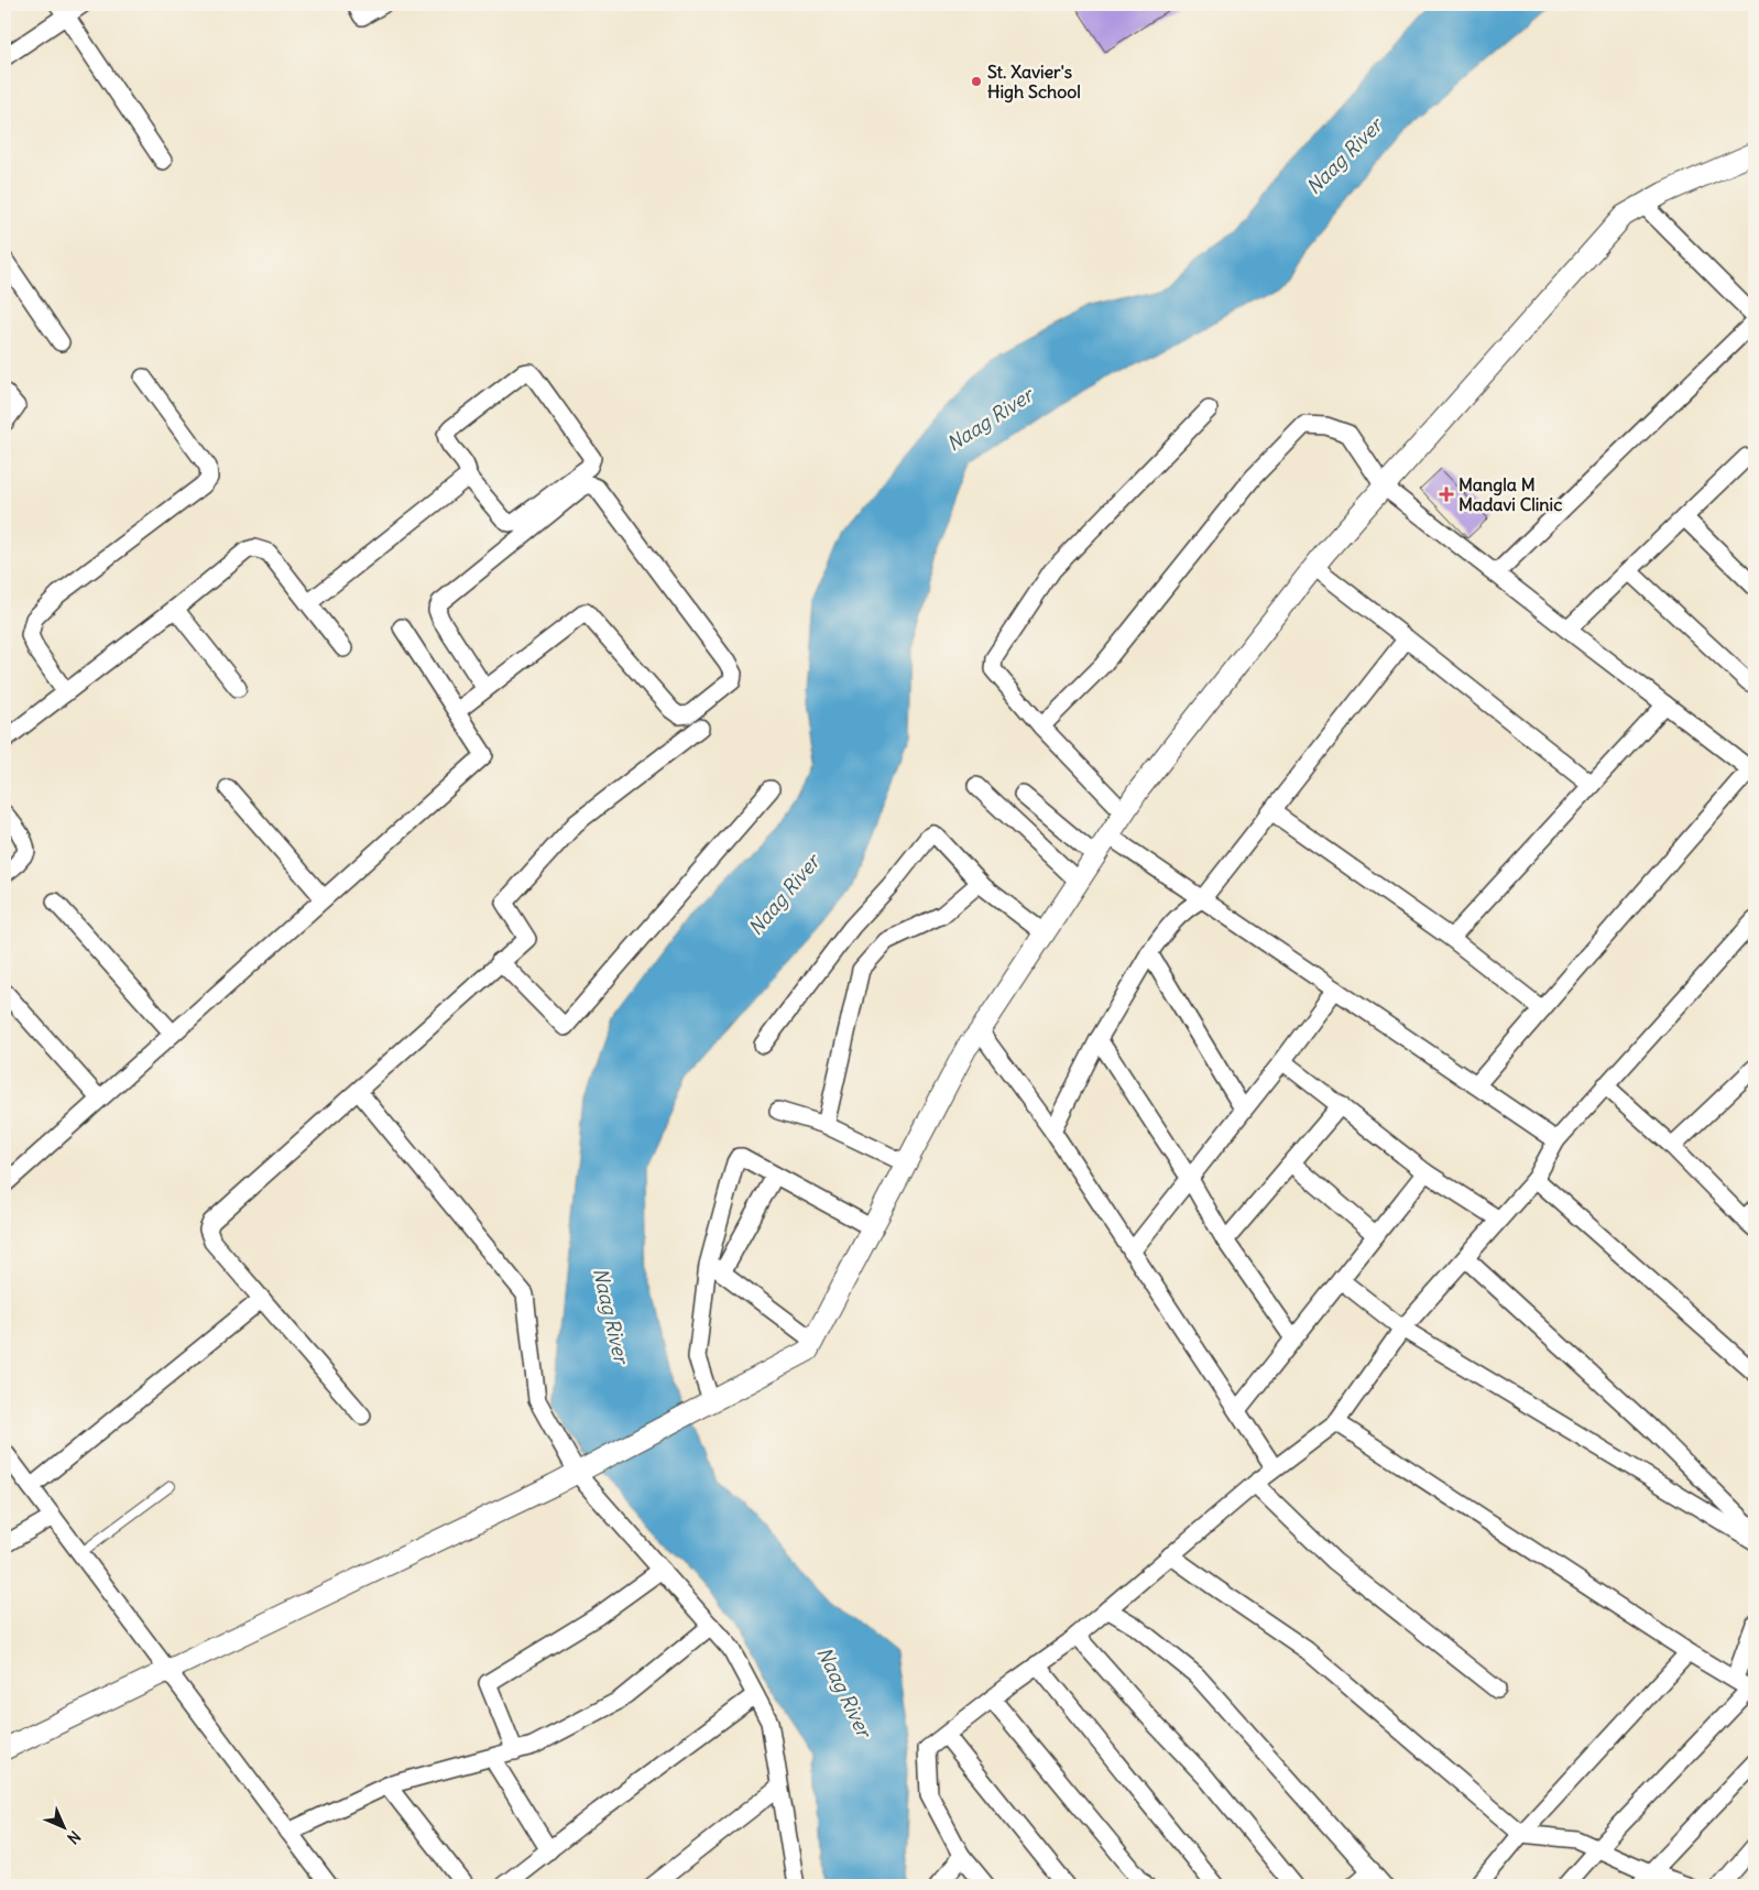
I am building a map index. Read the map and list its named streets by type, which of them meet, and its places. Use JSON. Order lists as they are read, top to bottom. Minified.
{"water":["Naag River"],"places":{"other":["St. Xavier's High School"],"health":["Mangla M Madavi Clinic"]},"north":"bottom right"}
